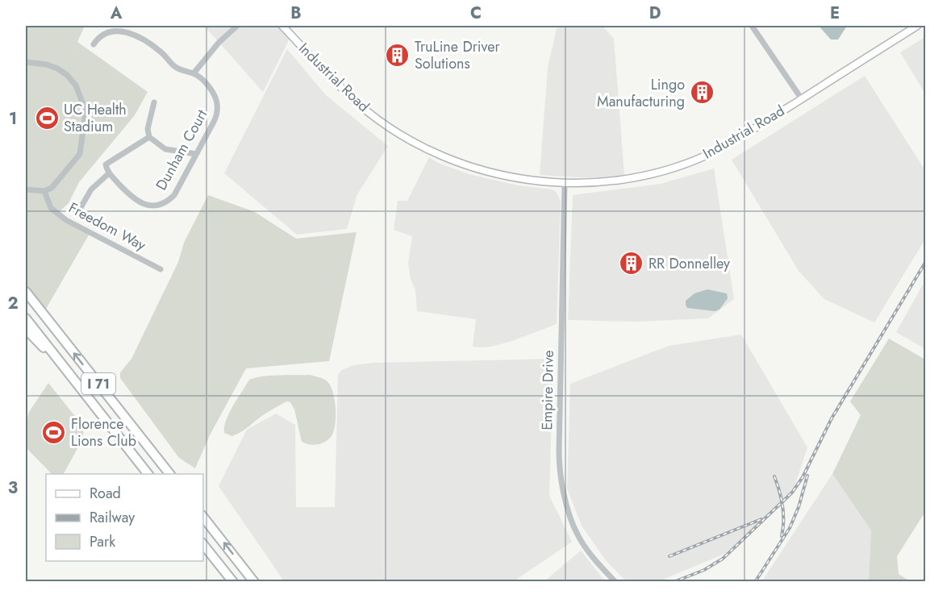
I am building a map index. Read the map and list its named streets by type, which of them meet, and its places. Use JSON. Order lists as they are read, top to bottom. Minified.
{"streets":{"highway":["I 71"],"main road":["Industrial Road"],"street":["Dunham Court","Freedom Way","Empire Drive"]},"crossings":[["Industrial Road","Empire Drive"]],"places":{"building":["TruLine Driver Solutions","Lingo Manufacturing","RR Donnelley"],"sports":["UC Health Stadium","Florence Lions Club"]},"legend":["Road","Railway","Park"],"grid":{"columns":["A","B","C","D","E"],"rows":["1","2","3"]}}
